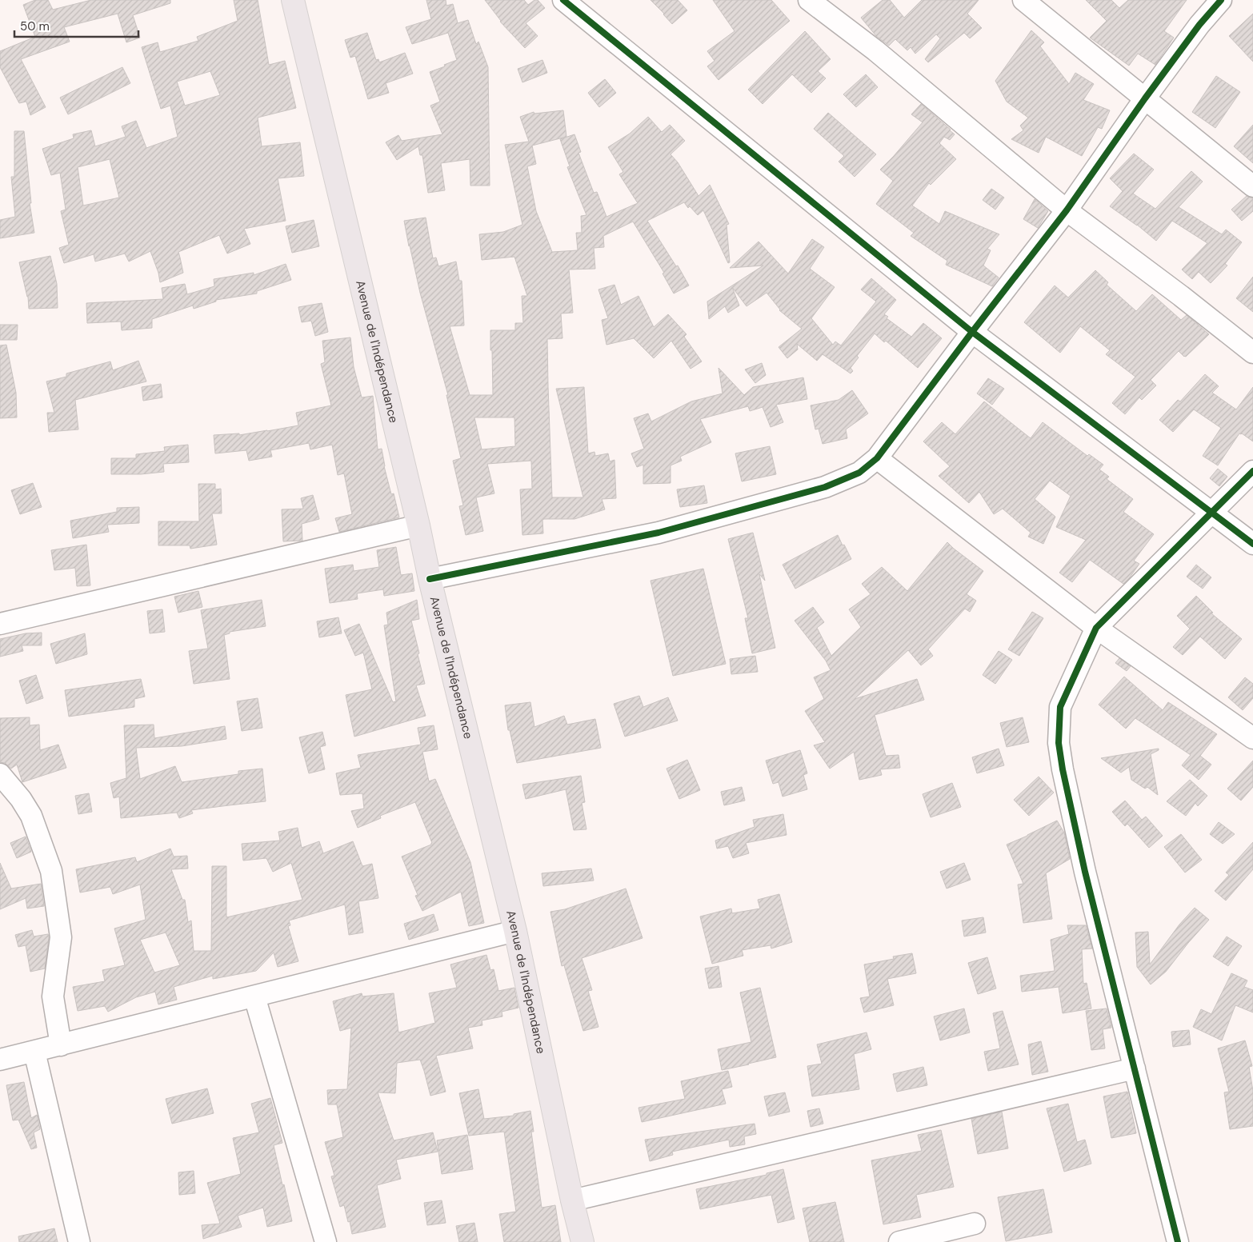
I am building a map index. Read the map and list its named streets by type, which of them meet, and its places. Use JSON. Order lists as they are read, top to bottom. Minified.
{"streets":{"main road":["Avenue de l'Indépendance"]},"scale_bar":"50 m"}
